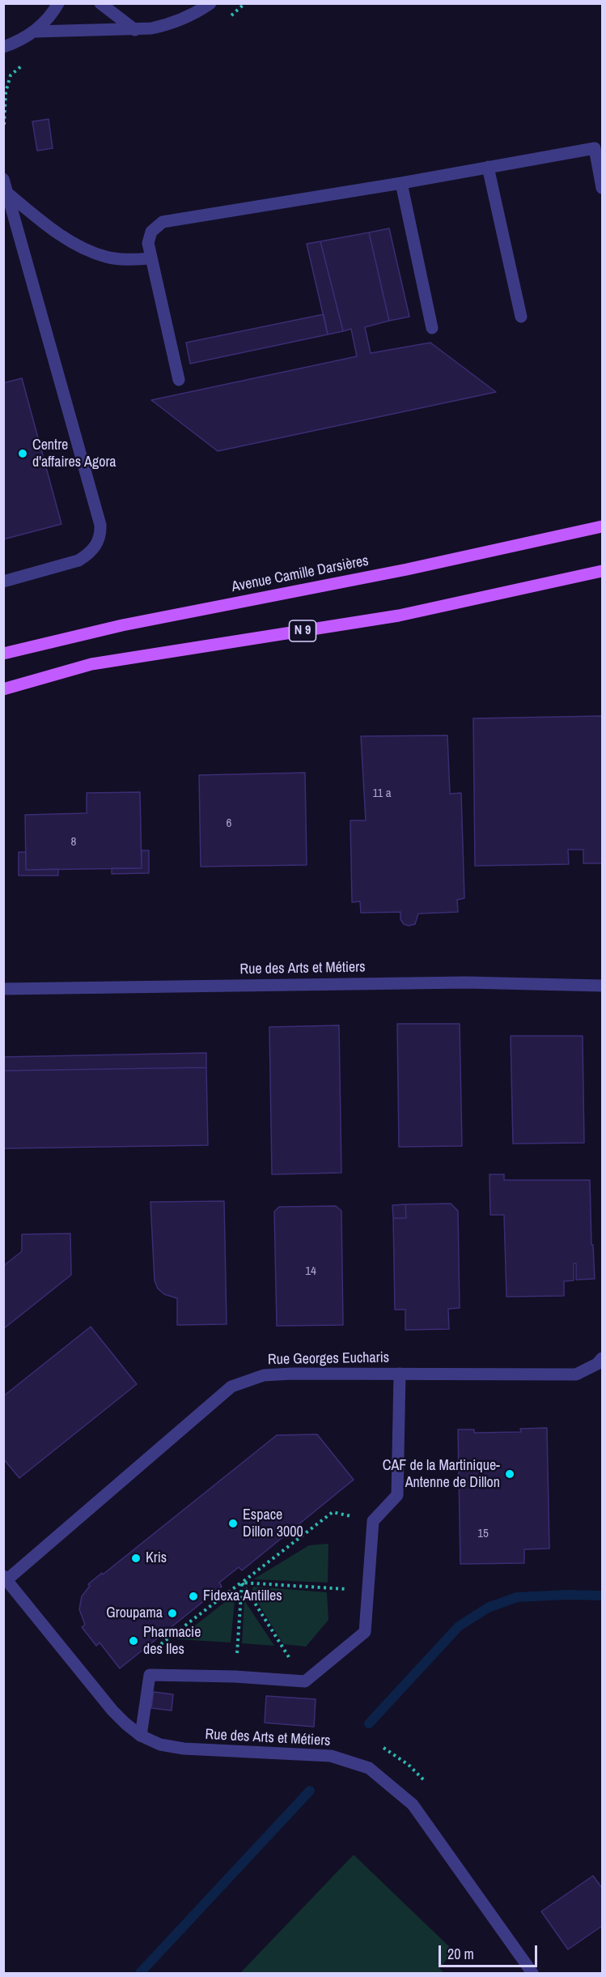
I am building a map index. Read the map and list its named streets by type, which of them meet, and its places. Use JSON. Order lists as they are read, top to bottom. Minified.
{"streets":{"main road":["Avenue Camille Darsières","N 9"],"street":["Rue des Arts et Métiers","Rue Georges Eucharis"]},"crossings":[["Rue des Arts et Métiers","Rue Georges Eucharis"]],"places":["Centre d'affaires Agora","CAF de la Martinique- Antenne de Dillon","Espace Dillon 3000","Kris","Fidexa Antilles","Groupama","Pharmacie des Iles"],"house_numbers":["11 a","6","8","14","15"],"scale_bar":"20 m"}
